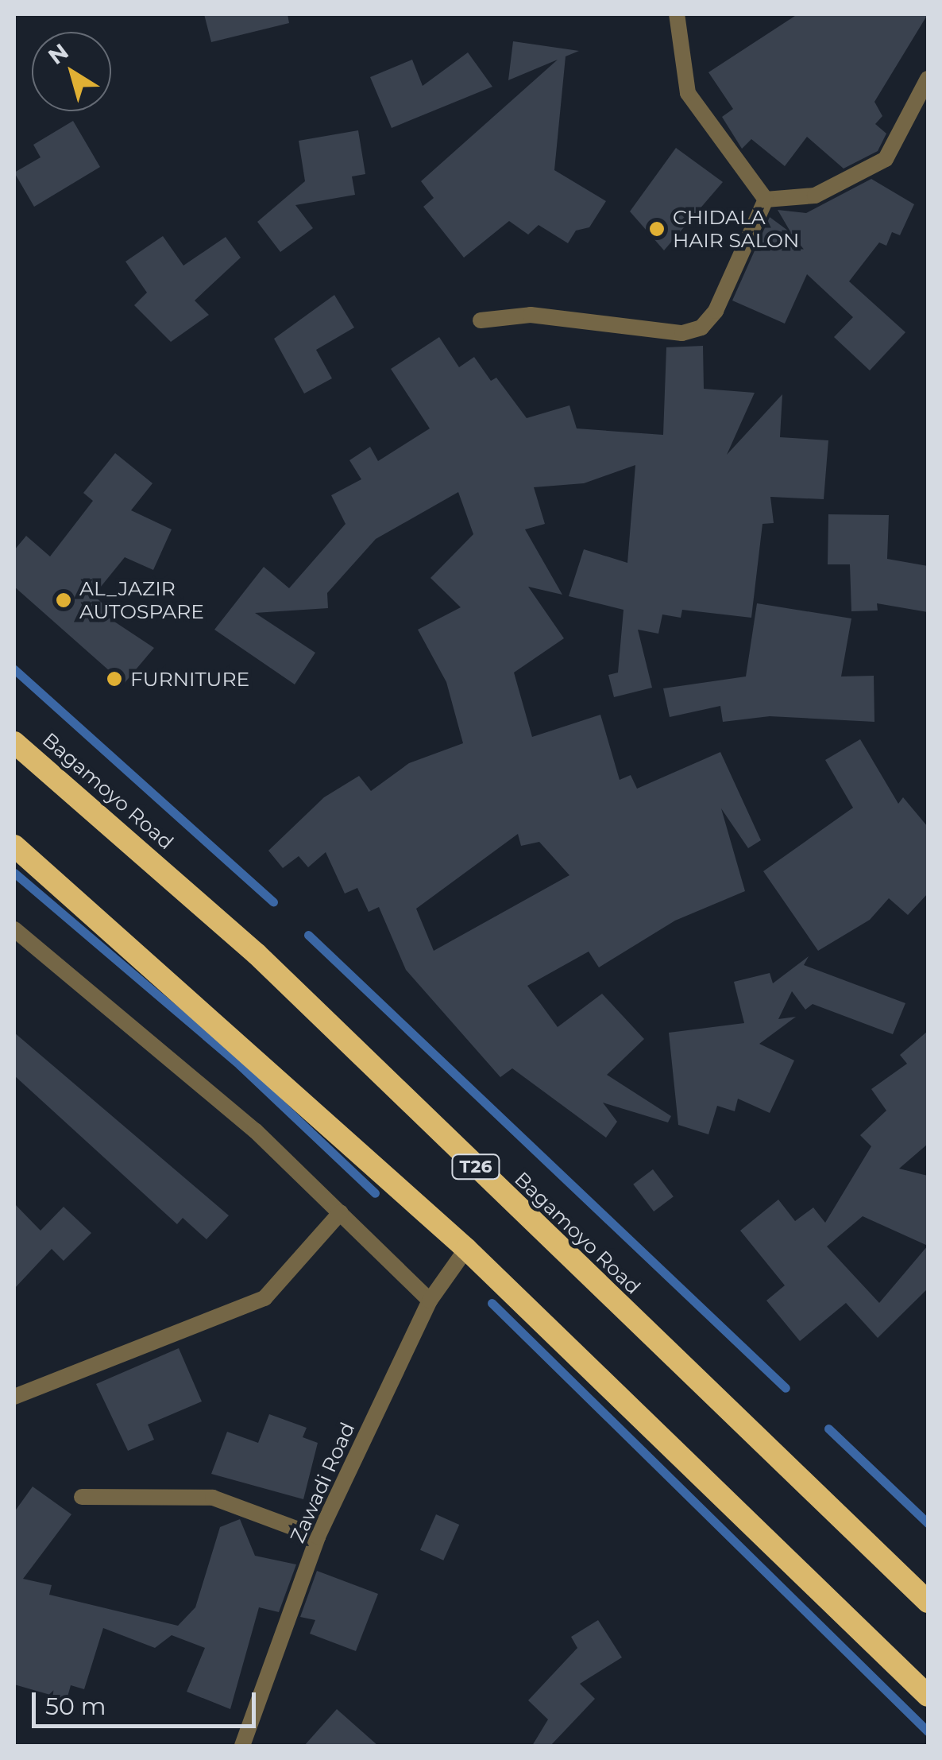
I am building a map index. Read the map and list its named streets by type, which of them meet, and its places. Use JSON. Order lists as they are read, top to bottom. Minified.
{"streets":{"highway":["Bagamoyo Road","T26"],"street":["Zawadi Road"]},"places":["CHIDALA HAIR SALON","AL_JAZIR AUTOSPARE","FURNITURE"],"scale_bar":"50 m","north":"top left"}
